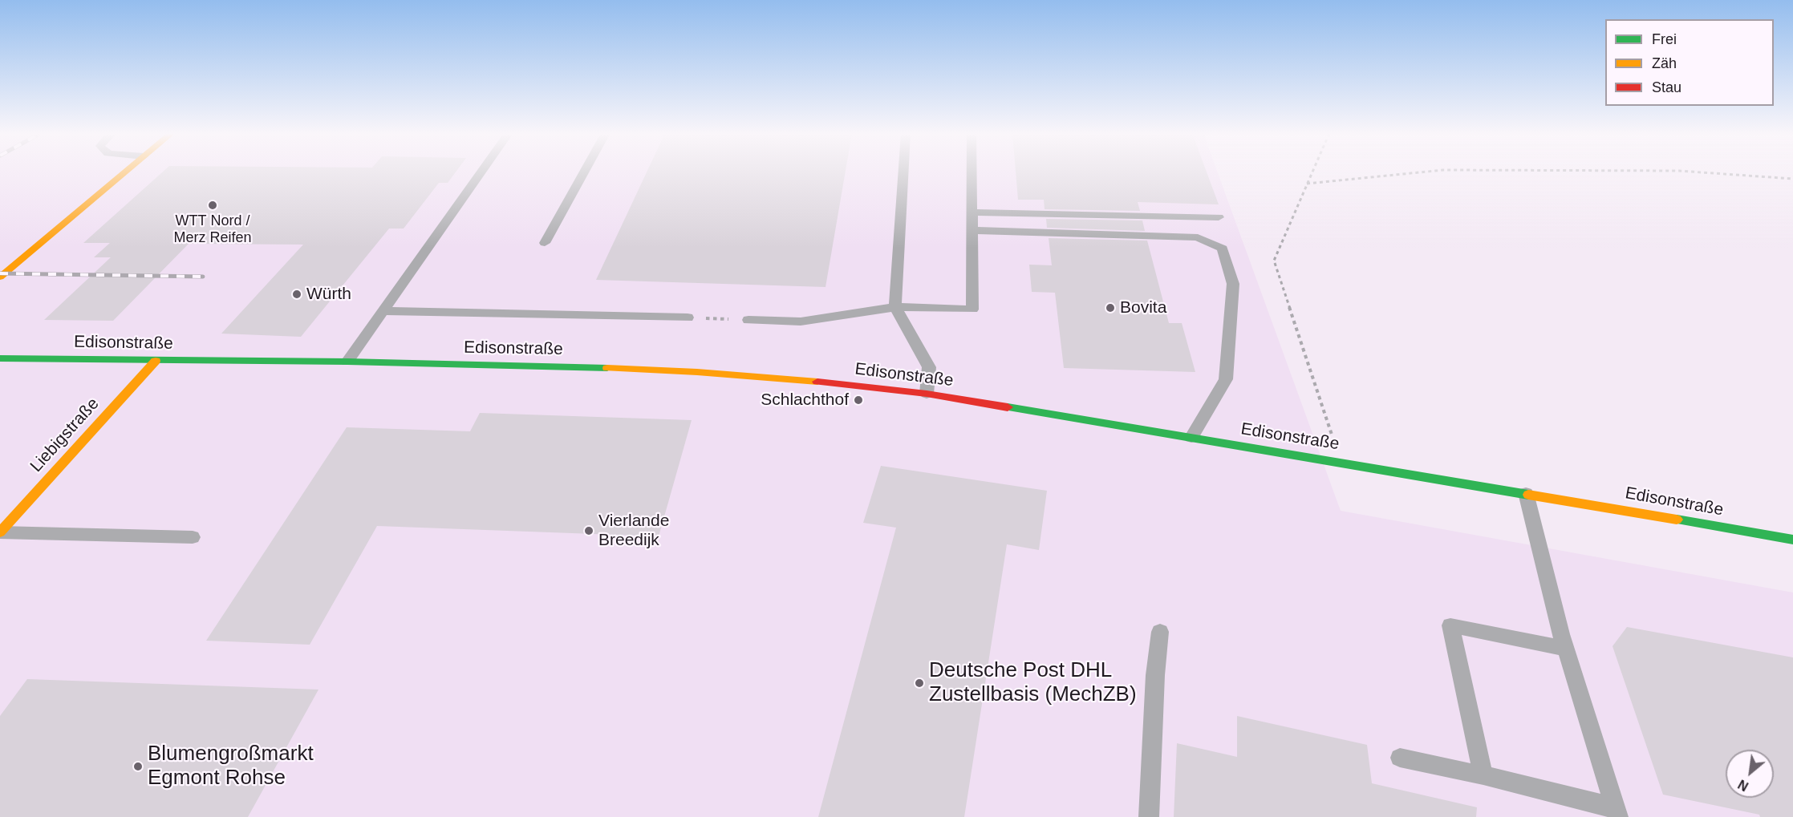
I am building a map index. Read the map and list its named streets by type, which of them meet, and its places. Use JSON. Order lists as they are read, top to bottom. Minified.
{"streets":{"street":["Edisonstraße","Liebigstraße"]},"crossings":[["Edisonstraße","Liebigstraße"]],"places":["WTT Nord / Merz Reifen","Würth","Bovita","Schlachthof","Vierlande Breedijk","Deutsche Post DHL Zustellbasis (MechZB)","Blumengroßmarkt Egmont Rohse"],"legend":["Frei","Zäh","Stau"],"north":"bottom left"}
